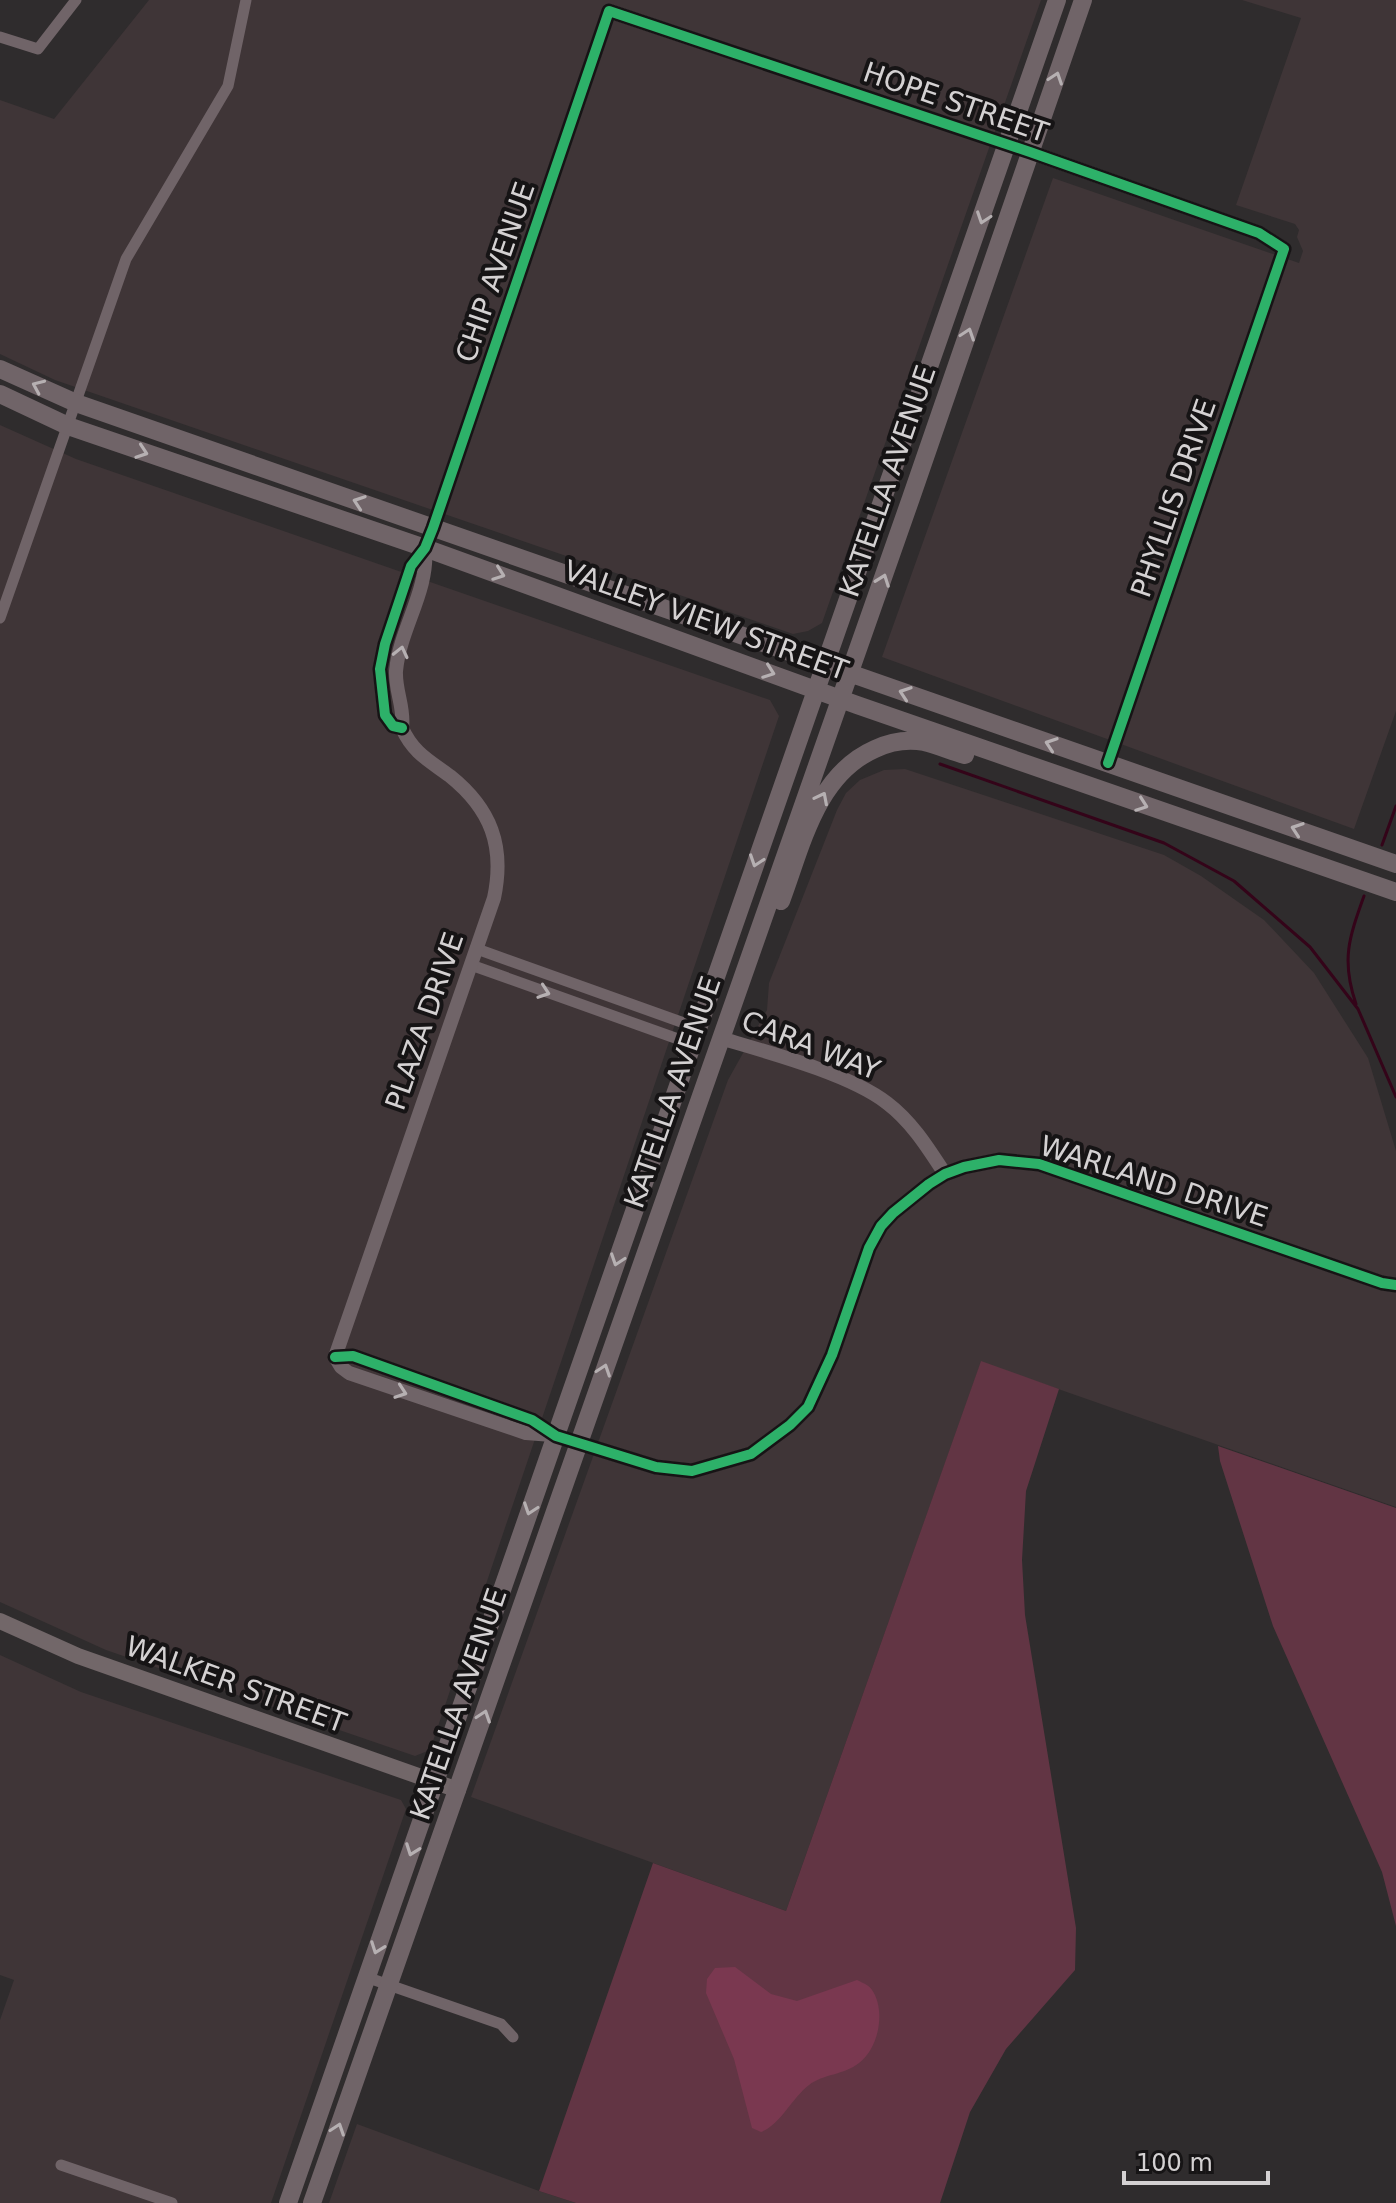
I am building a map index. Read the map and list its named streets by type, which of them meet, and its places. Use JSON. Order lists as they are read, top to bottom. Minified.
{"streets":{"main road":["KATELLA AVENUE","VALLEY VIEW STREET","WALKER STREET"],"street":["HOPE STREET","CHIP AVENUE","PHYLLIS DRIVE","PLAZA DRIVE","CARA WAY","WARLAND DRIVE"]},"crossings":[["HOPE STREET","CHIP AVENUE"],["HOPE STREET","KATELLA AVENUE"],["HOPE STREET","PHYLLIS DRIVE"],["CHIP AVENUE","VALLEY VIEW STREET"],["CHIP AVENUE","PLAZA DRIVE"],["KATELLA AVENUE","VALLEY VIEW STREET"],["KATELLA AVENUE","CARA WAY"],["KATELLA AVENUE","WARLAND DRIVE"],["KATELLA AVENUE","WALKER STREET"],["PHYLLIS DRIVE","VALLEY VIEW STREET"],["VALLEY VIEW STREET","PLAZA DRIVE"],["PLAZA DRIVE","WARLAND DRIVE"],["CARA WAY","WARLAND DRIVE"]],"scale_bar":"100 m"}
